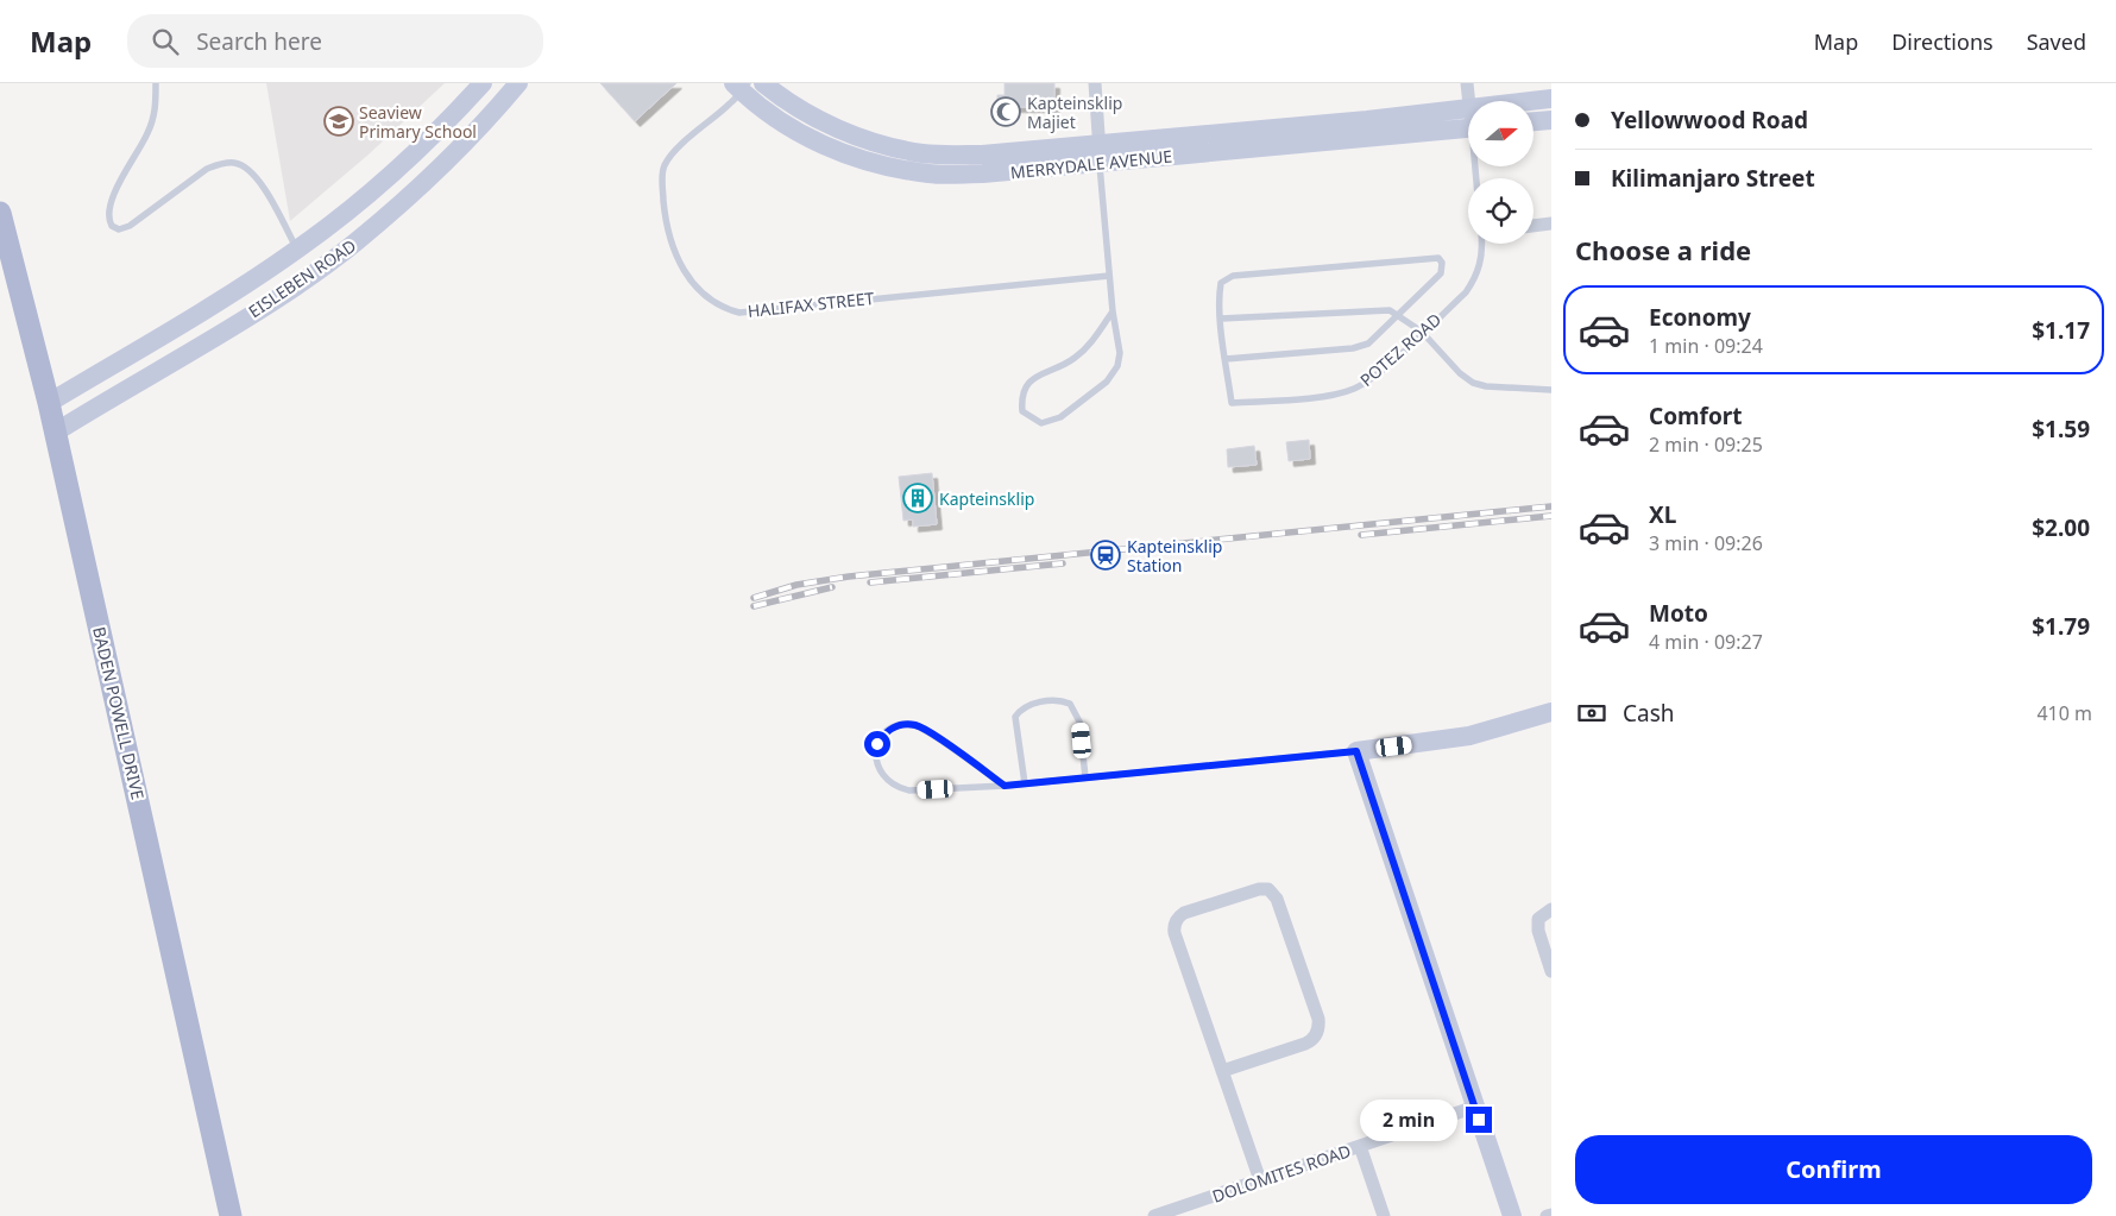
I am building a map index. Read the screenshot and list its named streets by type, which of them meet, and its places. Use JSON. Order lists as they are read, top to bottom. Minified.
{"streets":{"main road":["BADEN POWELL DRIVE"],"street":["MERRYDALE AVENUE","EISLEBEN ROAD","DOLOMITES ROAD"],"lane":["HALIFAX STREET","POTEZ ROAD"]},"crossings":[["MERRYDALE AVENUE","HALIFAX STREET"],["EISLEBEN ROAD","BADEN POWELL DRIVE"]],"places":{"mosque":["Kapteinsklip Majiet"],"school or university":["Seaview Primary School"],"building":["Kapteinsklip"],"station":["Kapteinsklip Station"]},"north":"right","page":{"header":"Map","search":"Search here","nav":["Map","Directions","Saved"],"banner":["Yellowwood Road","Kilimanjaro Street"],"heading":"Choose a ride","list":[{"name":"Economy","note":"1 min · 09:24","value":"$1.17"},{"name":"Comfort","note":"2 min · 09:25","value":"$1.59"},{"name":"XL","note":"3 min · 09:26","value":"$2.00"},{"name":"Moto","note":"4 min · 09:27","value":"$1.79"}],"pay":["Cash","410 m"],"bubble":"2 min","buttons":"Confirm"}}
